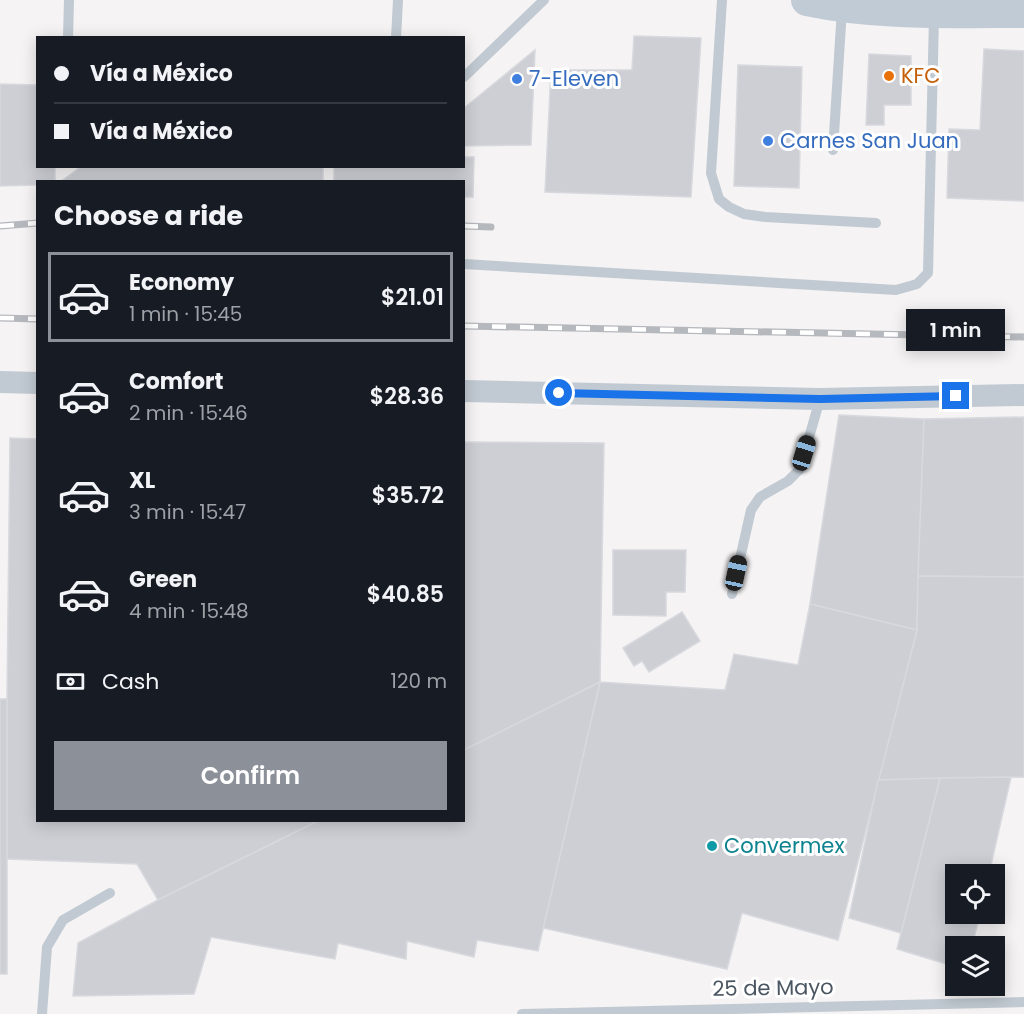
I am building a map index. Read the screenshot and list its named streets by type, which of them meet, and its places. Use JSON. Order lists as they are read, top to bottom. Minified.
{"streets":{"lane":["25 de Mayo"]},"places":["KFC","7-Eleven","Carnes San Juan","Convermex"],"page":{"banner":["Vía a México","Vía a México"],"heading":"Choose a ride","list":[{"name":"Economy","note":"1 min · 15:45","value":"$21.01"},{"name":"Comfort","note":"2 min · 15:46","value":"$28.36"},{"name":"XL","note":"3 min · 15:47","value":"$35.72"},{"name":"Green","note":"4 min · 15:48","value":"$40.85"}],"bubble":"1 min","pay":["Cash","120 m"],"buttons":"Confirm"}}
